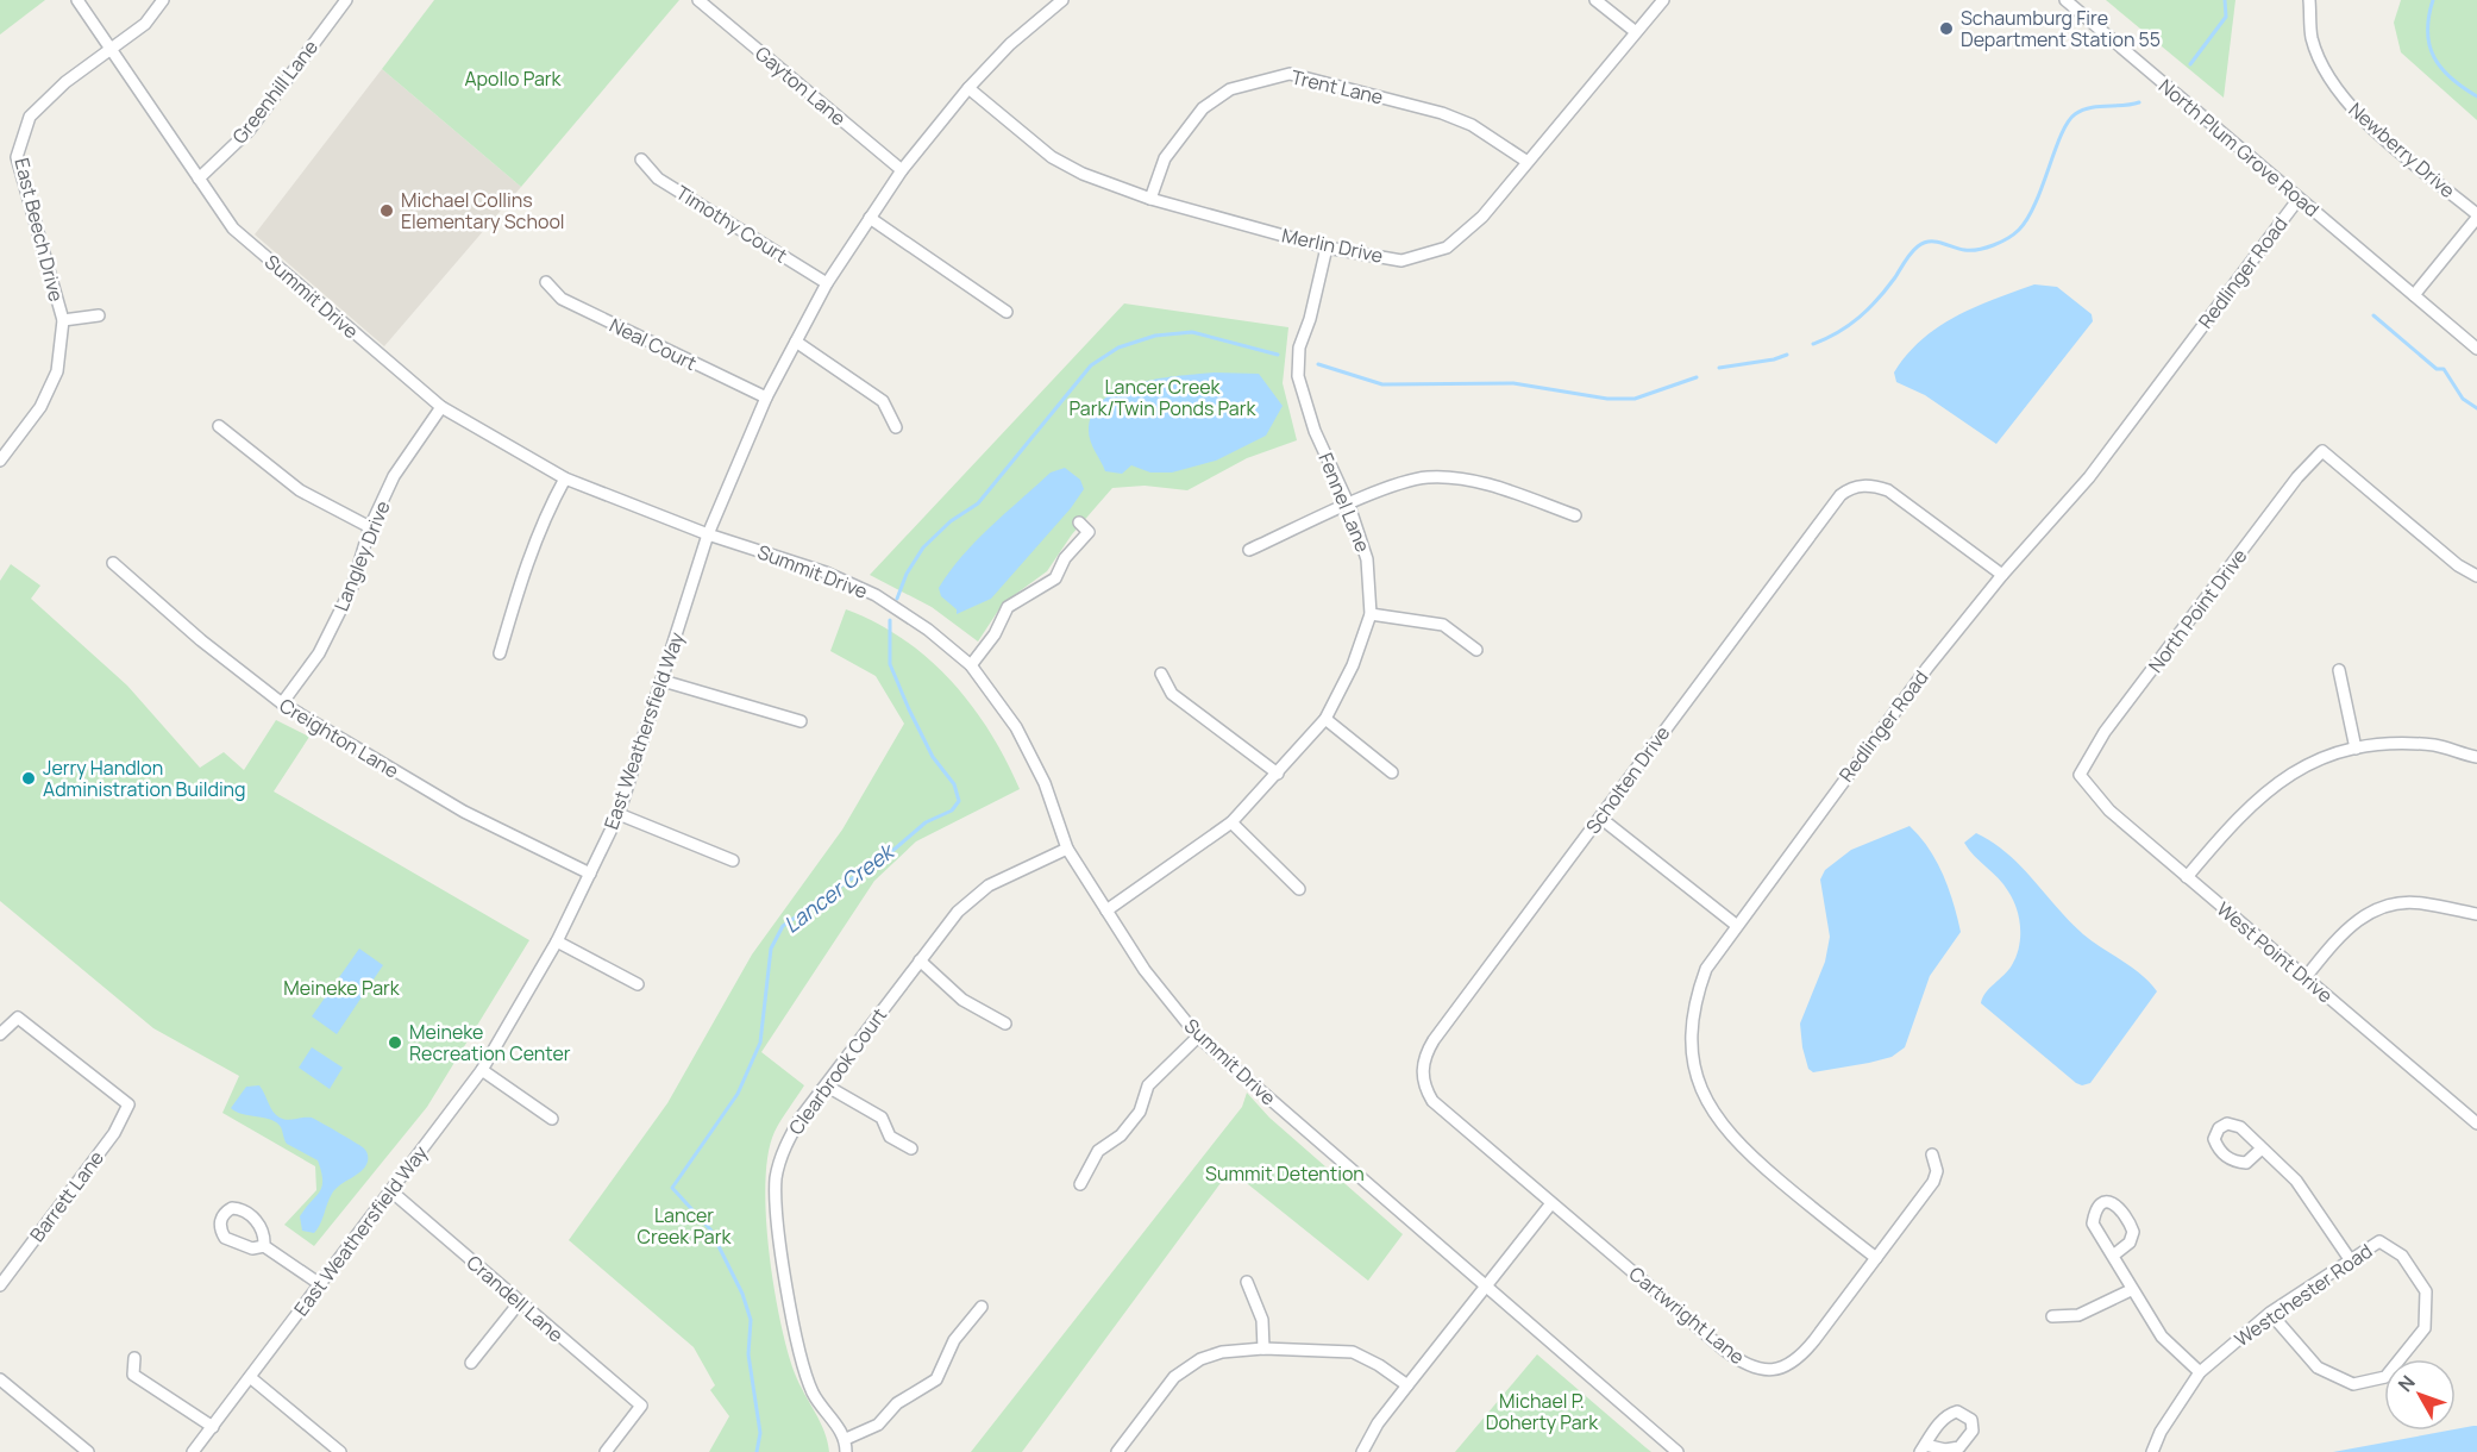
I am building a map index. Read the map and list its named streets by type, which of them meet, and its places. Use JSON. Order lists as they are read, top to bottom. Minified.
{"streets":{"street":["Gayton Lane","Trent Lane","Greenhill Lane","North Plum Grove Road","Newberry Drive","Timothy Court","East Beech Drive","Merlin Drive","Redlinger Road","Summit Drive","Neal Court","Fennel Lane","Langley Drive","North Point Drive","East Weathersfield Way","Creighton Lane","Scholten Drive","West Point Drive","Clearbrook Court","Barrett Lane","Westchester Road","Crandell Lane","Cartwright Lane"]},"crossings":[["Gayton Lane","East Weathersfield Way"],["Trent Lane","Merlin Drive"],["Greenhill Lane","Summit Drive"],["North Plum Grove Road","Redlinger Road"],["Timothy Court","East Weathersfield Way"],["East Beech Drive","Summit Drive"],["Merlin Drive","Fennel Lane"],["Merlin Drive","East Weathersfield Way"],["Redlinger Road","Scholten Drive"],["Redlinger Road","Cartwright Lane"],["Summit Drive","Fennel Lane"],["Summit Drive","Langley Drive"],["Summit Drive","East Weathersfield Way"],["Summit Drive","Clearbrook Court"],["Neal Court","East Weathersfield Way"],["Langley Drive","Creighton Lane"],["North Point Drive","West Point Drive"],["East Weathersfield Way","Creighton Lane"],["East Weathersfield Way","Crandell Lane"],["Scholten Drive","Cartwright Lane"]],"water":["Lancer Creek"],"parks":["Apollo Park","Lancer Creek Park/Twin Ponds Park","Meineke Park","Summit Detention","Lancer Creek Park","Michael P. Doherty Park"],"places":["Schaumburg Fire Department Station 55","Michael Collins Elementary School","Jerry Handlon Administration Building","Meineke Recreation Center"],"north":"top left"}
